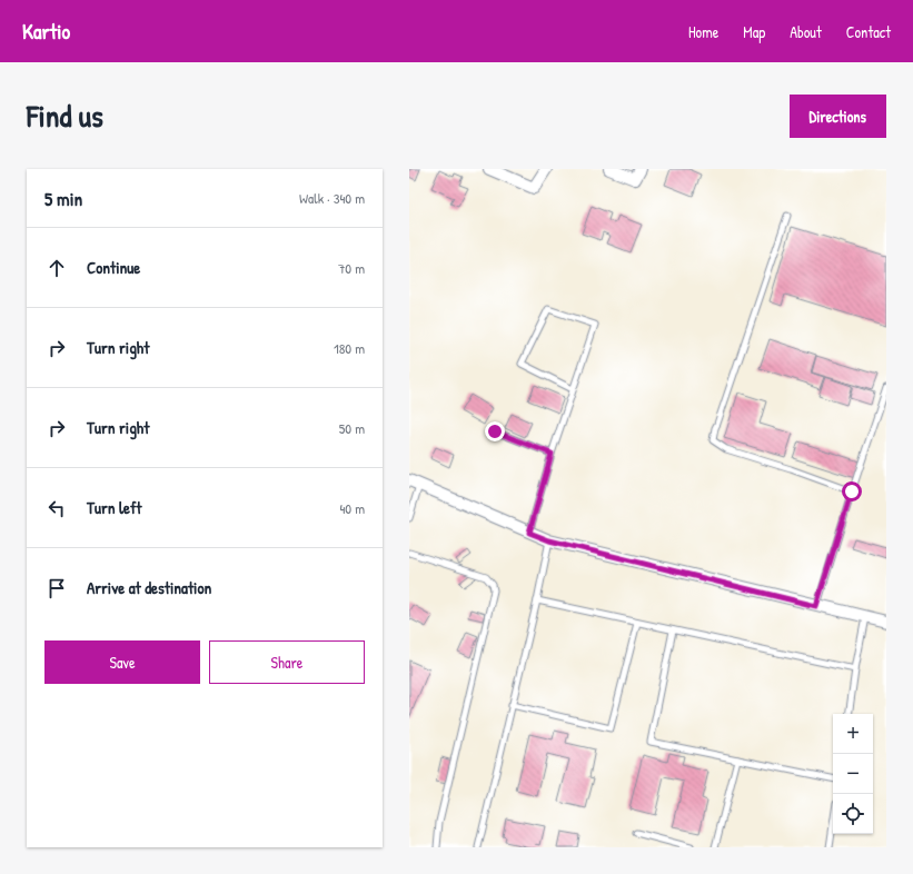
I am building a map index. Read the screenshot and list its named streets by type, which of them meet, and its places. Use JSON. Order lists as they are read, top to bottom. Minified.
{"page":{"header":"Kartio","nav":["Home","Map","About","Contact"],"title":"Find us","buttons":["Directions",["Save","Share"]],"heading":["5 min","Walk · 340 m"],"list":[["Continue","70 m"],["Turn right","180 m"],["Turn right","50 m"],["Turn left","40 m"],"Arrive at destination"],"map_buttons":["+","−"]}}
